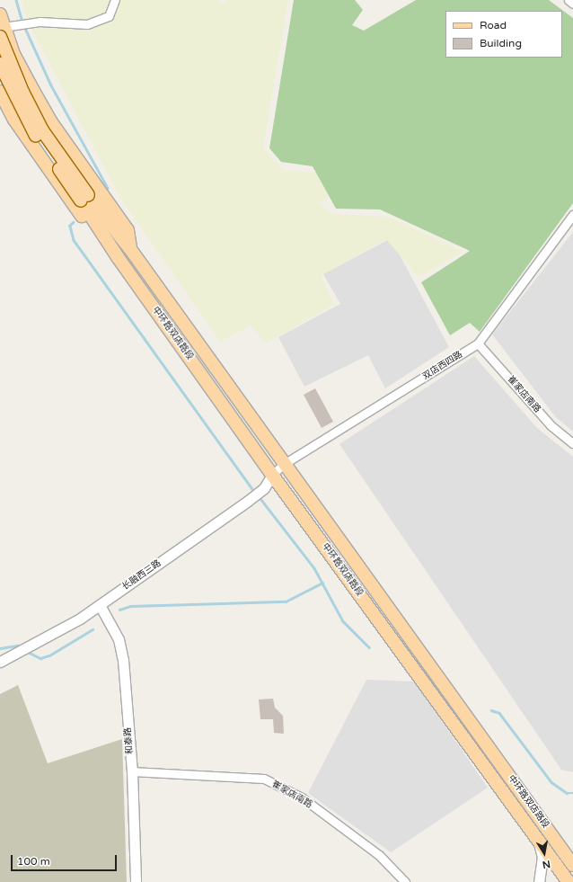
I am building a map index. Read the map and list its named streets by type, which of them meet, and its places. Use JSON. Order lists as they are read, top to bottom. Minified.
{"streets":{"main road":["中环路双店路段"],"street":["双店西四路","崔家店南路","长融西三路","和泰路"]},"crossings":[["中环路双店路段","双店西四路"],["中环路双店路段","长融西三路"],["双店西四路","崔家店南路"],["双店西四路","长融西三路"],["崔家店南路","和泰路"],["长融西三路","和泰路"]],"legend":["Road","Building"],"scale_bar":"100 m","north":"bottom"}
